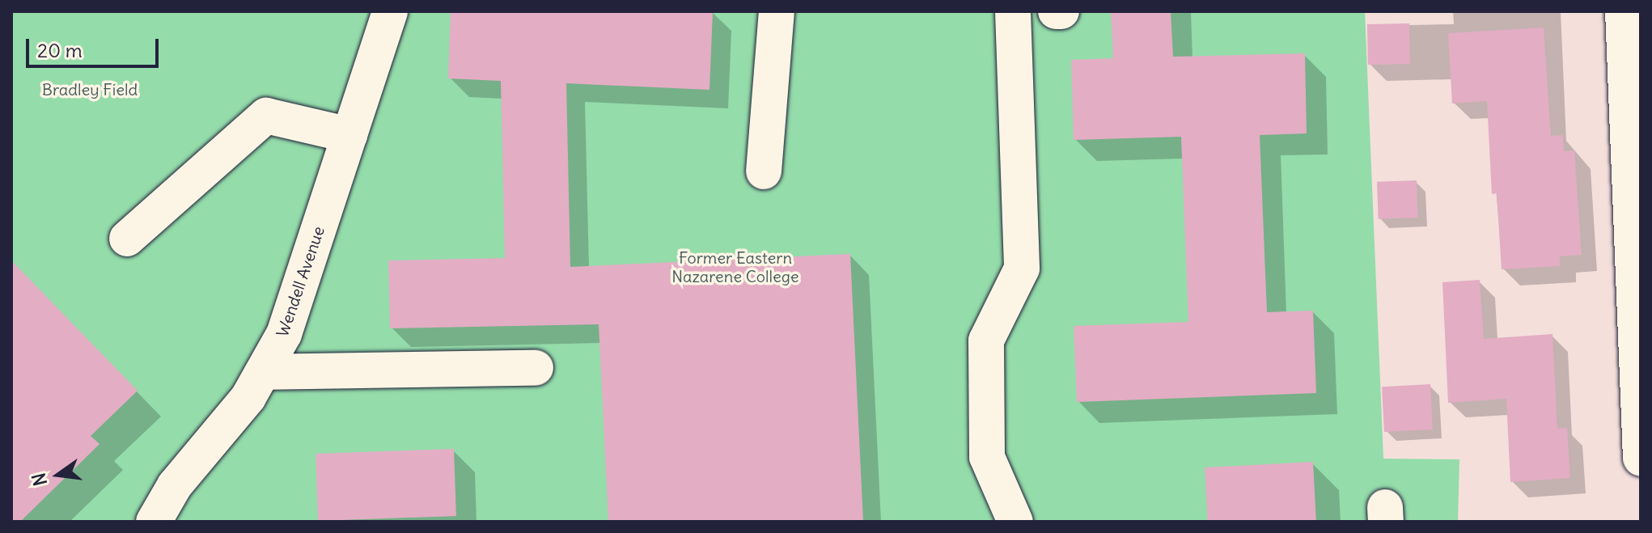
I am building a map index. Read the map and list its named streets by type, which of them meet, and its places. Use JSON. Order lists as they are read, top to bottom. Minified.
{"streets":{"street":["Wendell Avenue"]},"parks":["Bradley Field","Former Eastern Nazarene College"],"scale_bar":"20 m","north":"left"}
